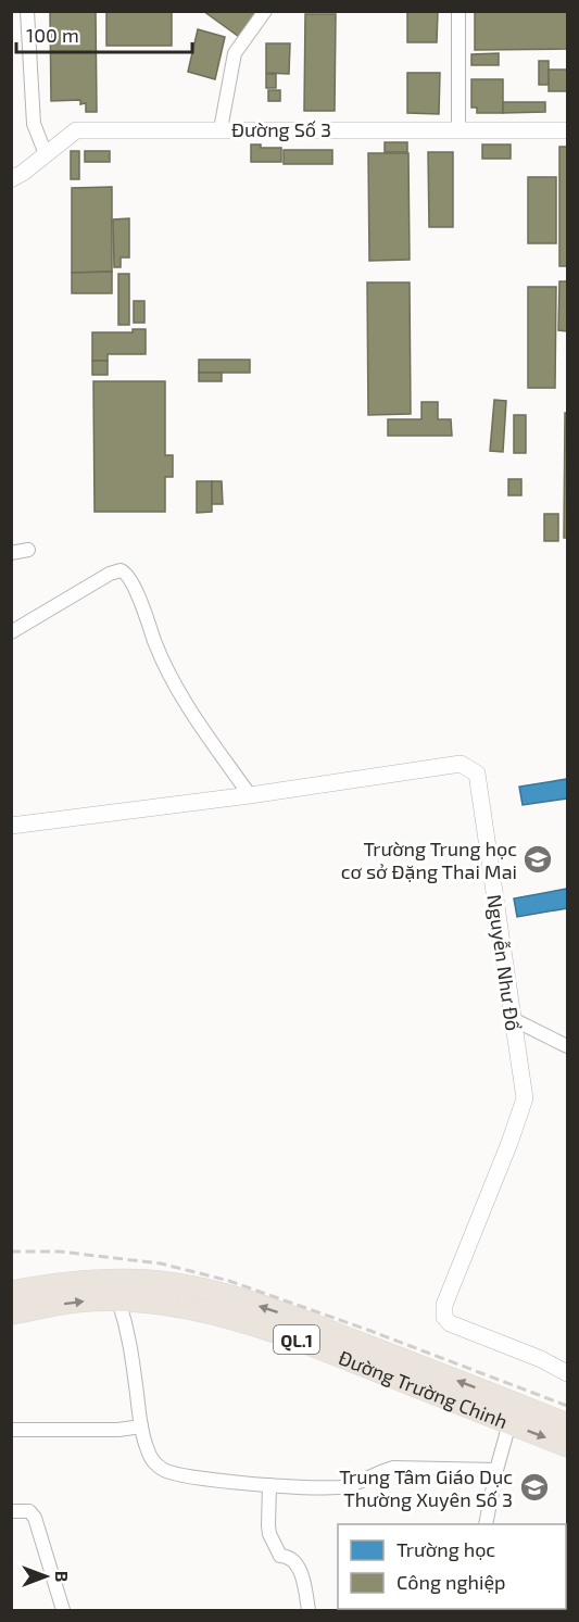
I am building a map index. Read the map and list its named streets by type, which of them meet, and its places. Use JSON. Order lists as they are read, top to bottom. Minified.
{"streets":{"highway":["QL.1","Đường Trường Chinh"],"street":["Đường Số 3","Nguyễn Như Đổ"]},"places":{"school or university":["Trường Trung học cơ sở Đặng Thai Mai","Trung Tâm Giáo Dục Thường Xuyên Số 3"]},"legend":["Trường học","Công nghiệp"],"scale_bar":"100 m","north":"right"}
